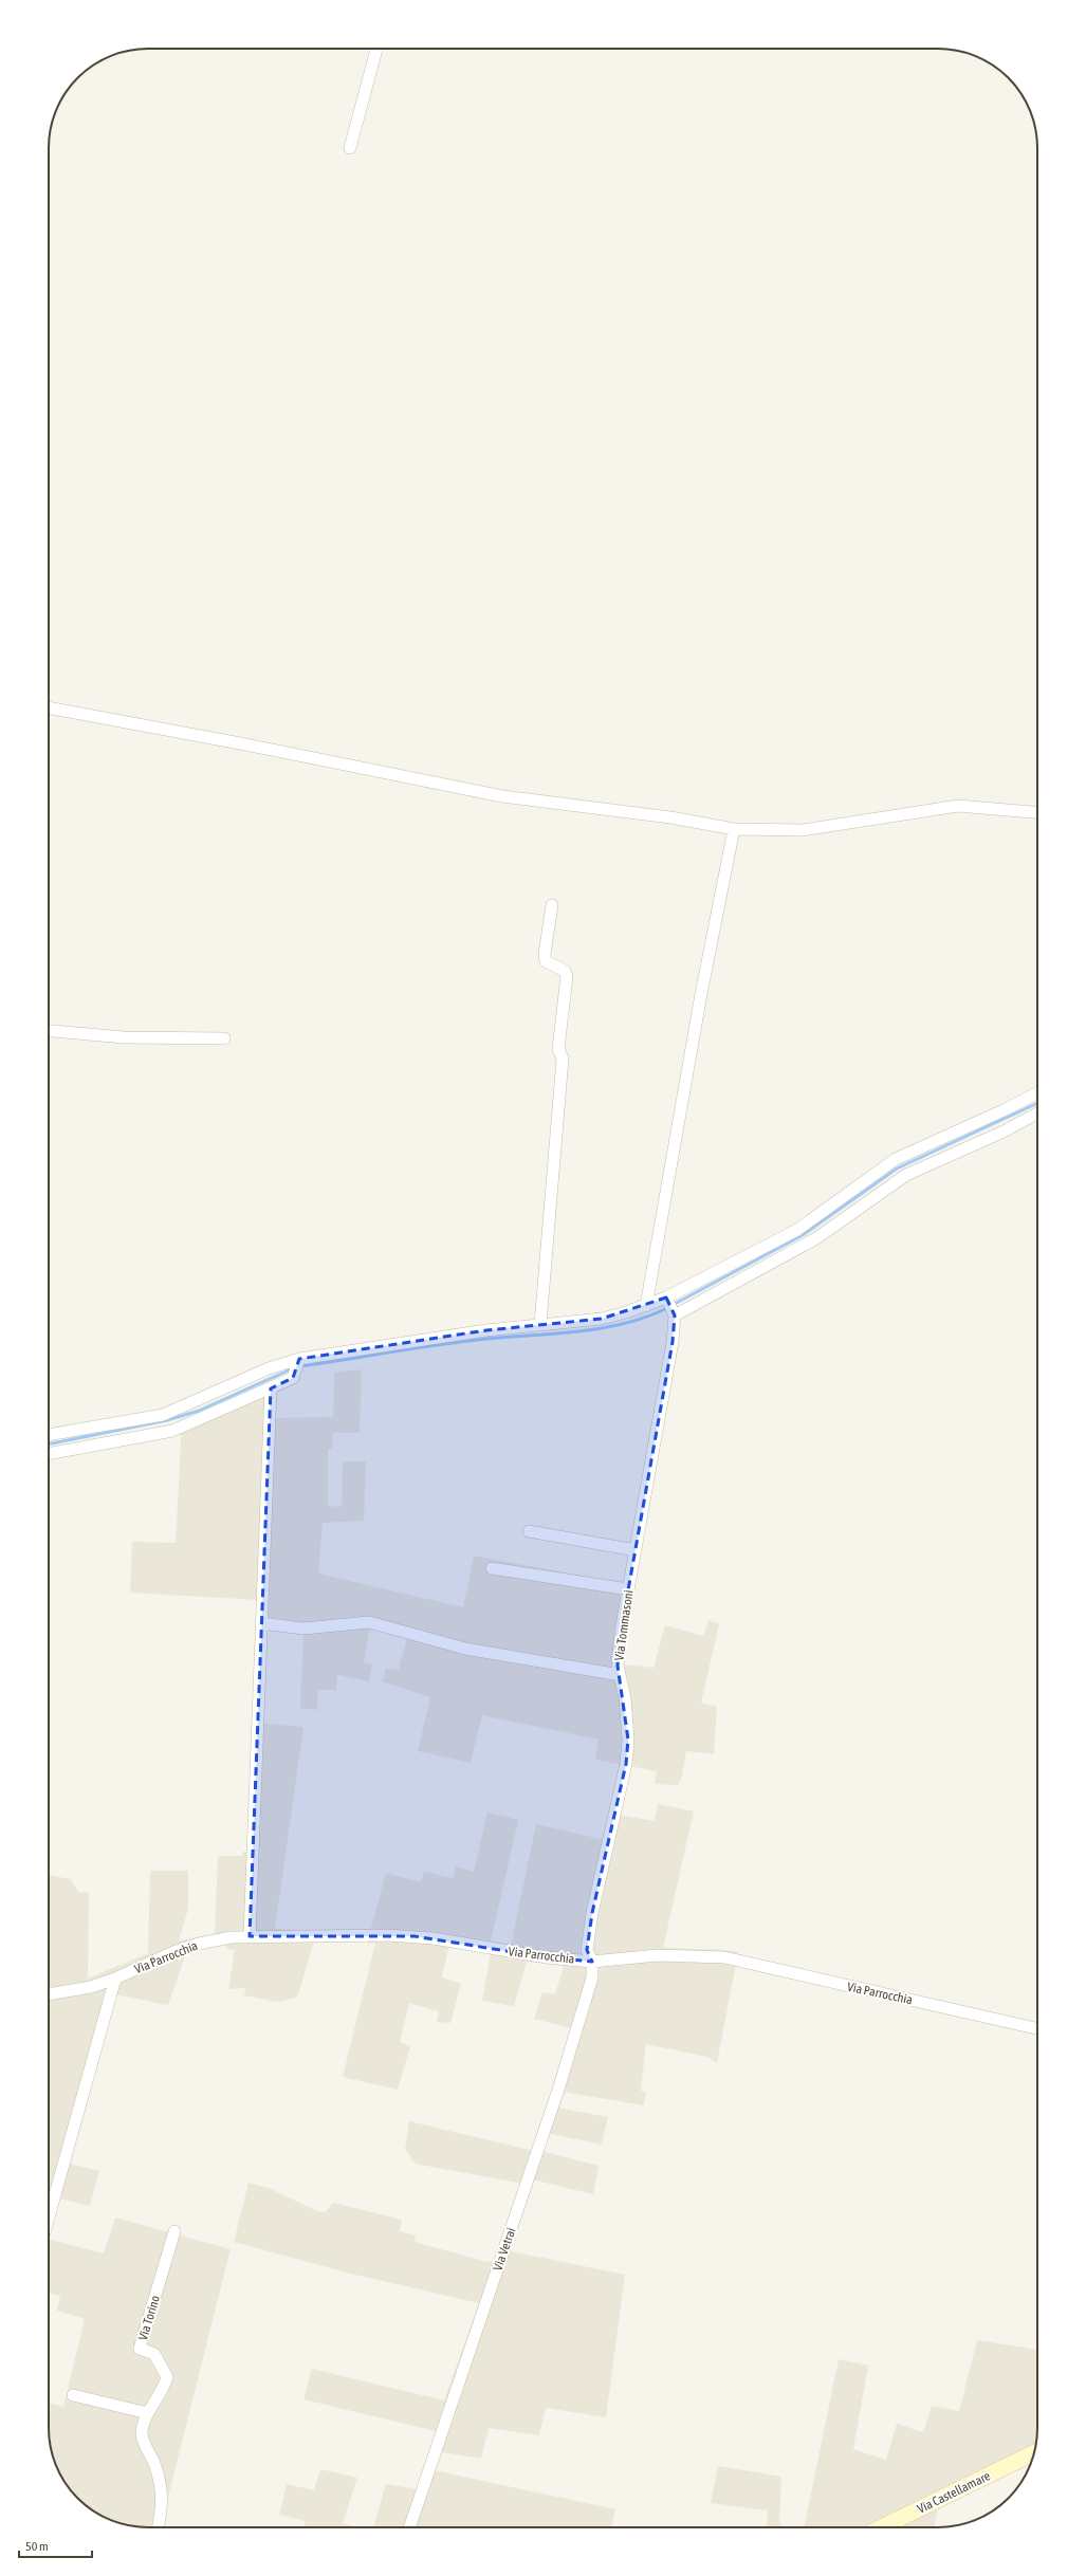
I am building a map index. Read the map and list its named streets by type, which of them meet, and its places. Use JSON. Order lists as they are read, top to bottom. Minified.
{"streets":{"main road":["Via Castellamare"],"street":["Via Tommasoni","Via Parrocchia","Via Vetrai","Via Torino"]},"crossings":[["Via Tommasoni","Via Parrocchia"],["Via Tommasoni","Via Vetrai"],["Via Parrocchia","Via Vetrai"]],"scale_bar":"50 m"}
